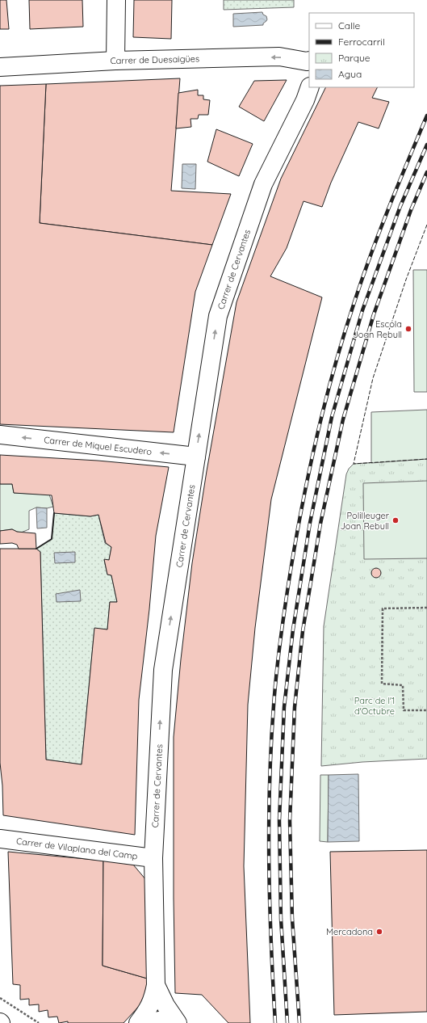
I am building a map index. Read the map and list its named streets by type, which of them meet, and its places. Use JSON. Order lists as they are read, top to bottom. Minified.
{"streets":{"street":["Carrer de Duesaigües","Carrer de Cervantes","Carrer de Miquel Escudero","Carrer de Vilaplana del Camp"]},"crossings":[["Carrer de Cervantes","Carrer de Miquel Escudero"],["Carrer de Cervantes","Carrer de Vilaplana del Camp"]],"one_way":["Carrer de Duesaigües","Carrer de Cervantes","Carrer de Miquel Escudero"],"parks":["Parc de l'1 d'Octubre"],"places":["Escola Joan Rebull","Polilleuger Joan Rebull","Mercadona"],"legend":["Calle","Ferrocarril","Parque","Agua"]}
